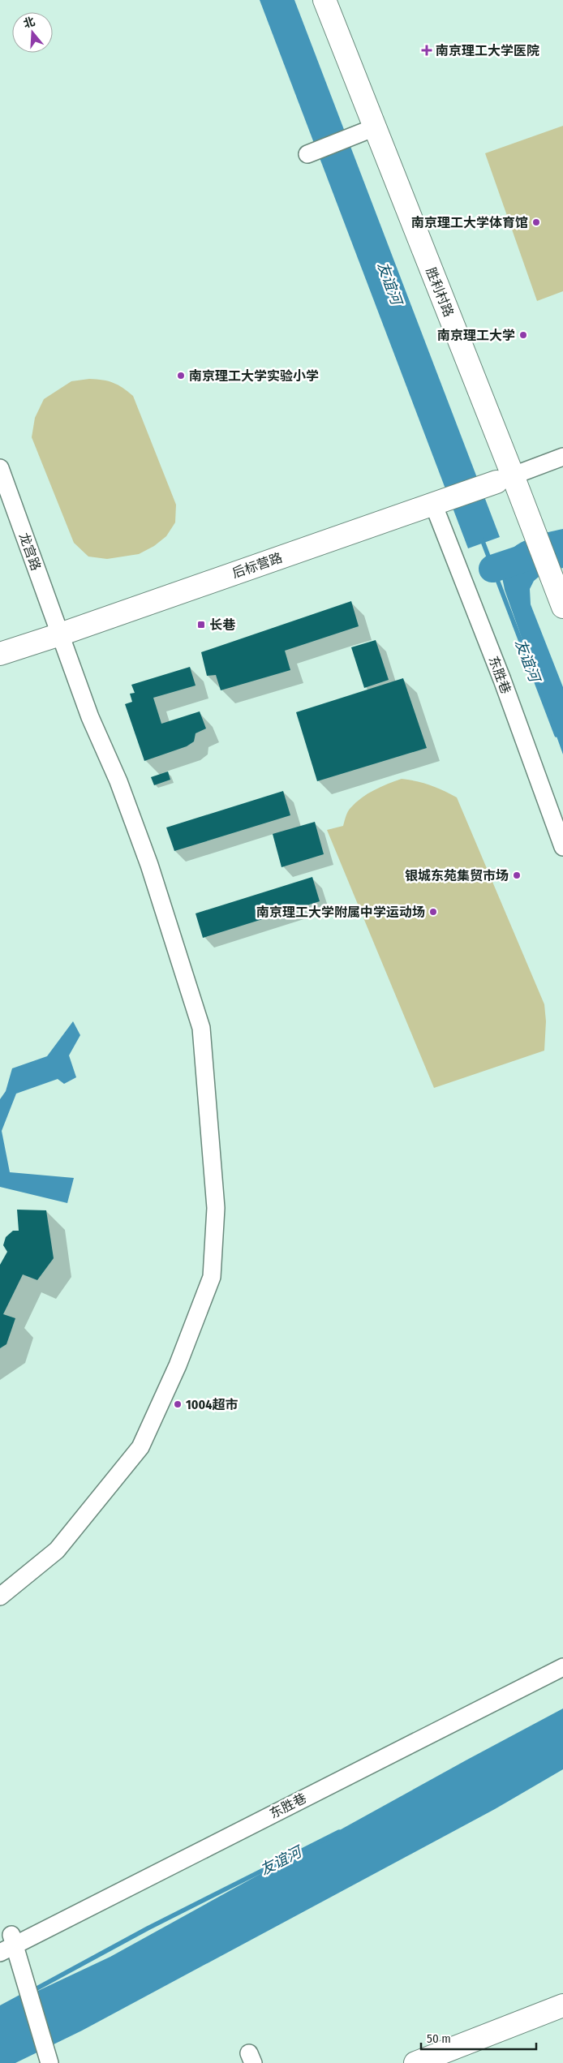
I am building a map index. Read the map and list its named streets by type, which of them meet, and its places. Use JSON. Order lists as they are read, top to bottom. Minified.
{"streets":{"street":["胜利村路","龙宫路","后标营路","东胜巷"]},"crossings":[["胜利村路","后标营路"],["龙宫路","后标营路"],["后标营路","东胜巷"]],"water":["友谊河"],"places":{"health":["南京理工大学医院"],"other":["南京理工大学体育馆","南京理工大学","南京理工大学实验小学","银城东苑集贸市场","南京理工大学附属中学运动场","1004超市"],"transit":["长巷"]},"scale_bar":"50 m","north":"top"}
